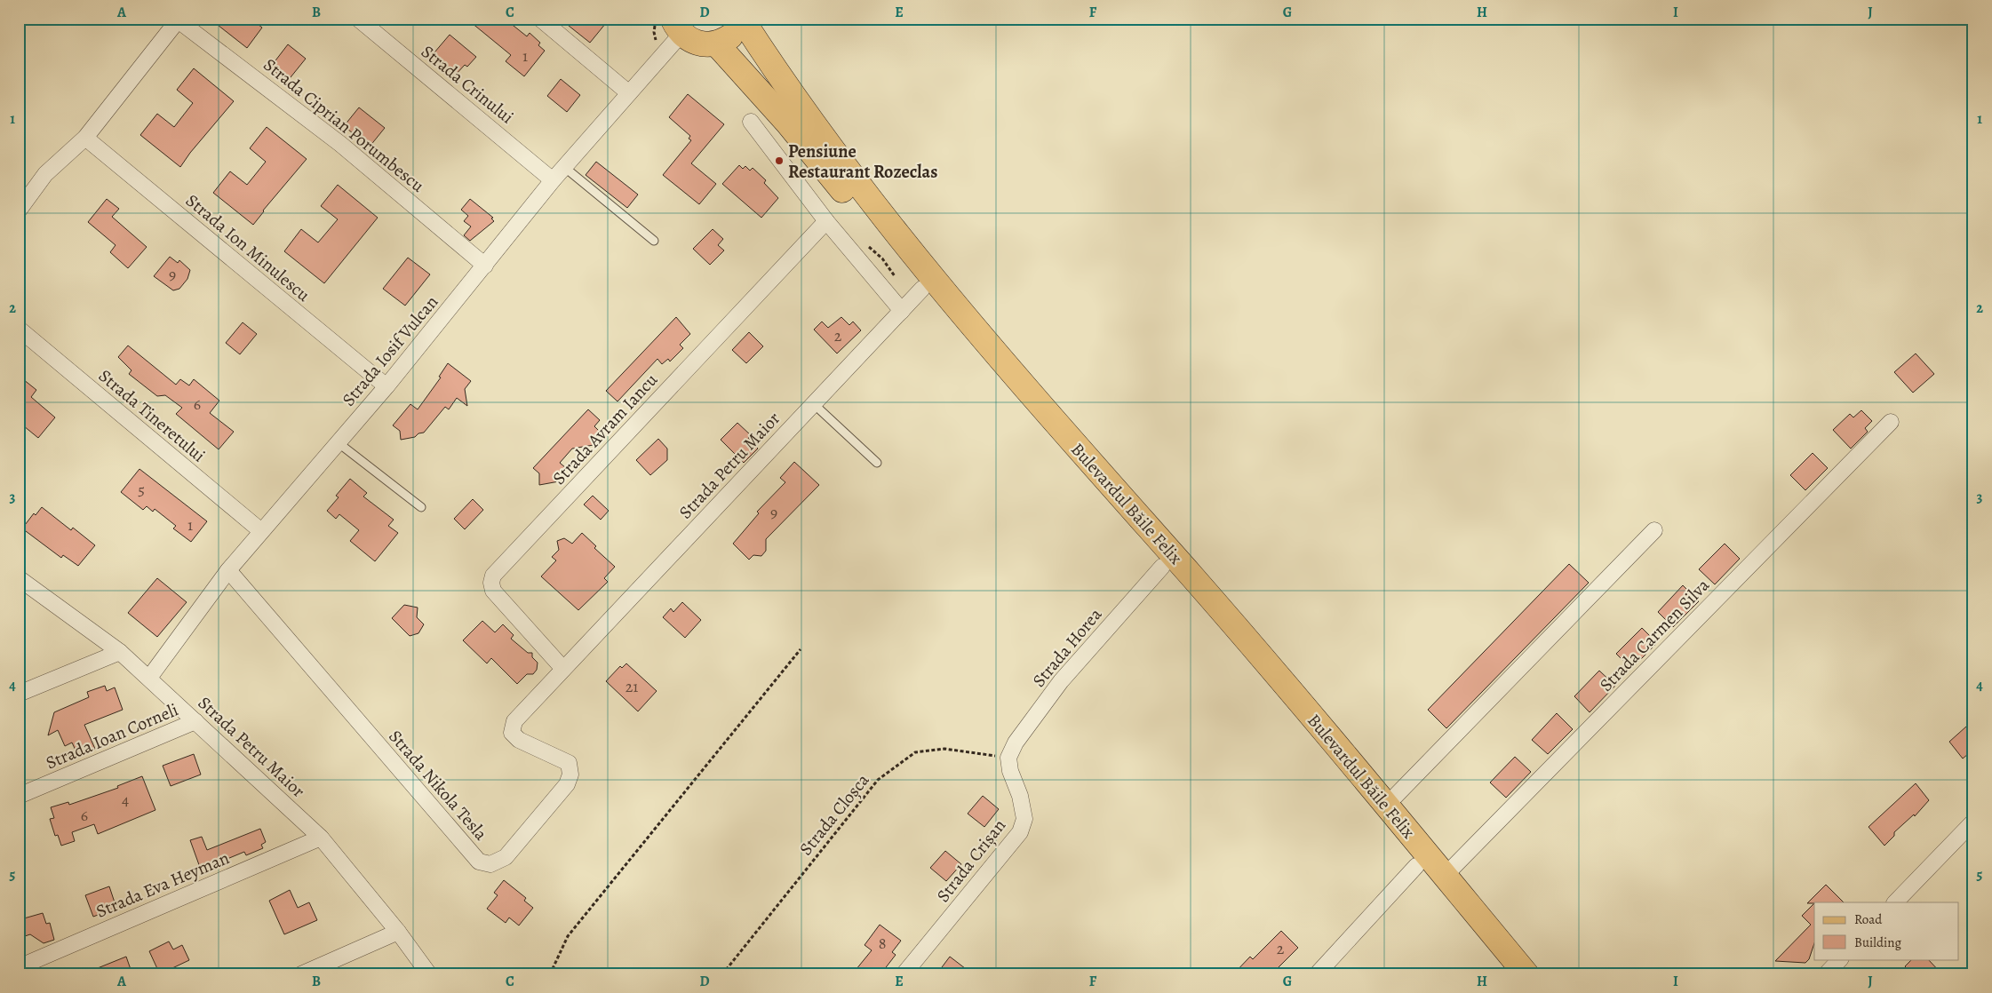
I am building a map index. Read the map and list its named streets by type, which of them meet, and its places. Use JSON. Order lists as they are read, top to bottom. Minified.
{"streets":{"main road":["Bulevardul Băile Felix"],"street":["Strada Crinului","Strada Ciprian Porumbescu","Strada Ion Minulescu","Strada Iosif Vulcan","Strada Tineretului","Strada Avram Iancu","Strada Petru Maior","Strada Carmen Silva","Strada Horea","Strada Ioan Corneli","Strada Nikola Tesla","Strada Crișan","Strada Eva Heyman"],"path":["Strada Cloșca"]},"crossings":[["Strada Crinului","Strada Iosif Vulcan"],["Strada Ciprian Porumbescu","Strada Iosif Vulcan"],["Strada Ion Minulescu","Strada Iosif Vulcan"],["Strada Iosif Vulcan","Strada Tineretului"],["Strada Iosif Vulcan","Strada Petru Maior"],["Strada Iosif Vulcan","Strada Nikola Tesla"],["Strada Avram Iancu","Strada Petru Maior"],["Strada Avram Iancu","Strada Nikola Tesla"],["Strada Petru Maior","Bulevardul Băile Felix"],["Strada Petru Maior","Strada Ioan Corneli"],["Strada Petru Maior","Strada Nikola Tesla"],["Strada Petru Maior","Strada Eva Heyman"],["Bulevardul Băile Felix","Strada Carmen Silva"],["Bulevardul Băile Felix","Strada Horea"],["Strada Horea","Strada Cloșca"],["Strada Horea","Strada Crișan"],["Strada Cloșca","Strada Crișan"]],"places":["Pensiune Restaurant Rozeclas"],"house_numbers":["1","9","2","6","5","9","1","21","4","6","8","2"],"legend":["Road","Building"],"grid":{"columns":["A","B","C","D","E","F","G","H","I","J"],"rows":["1","2","3","4","5"]}}
